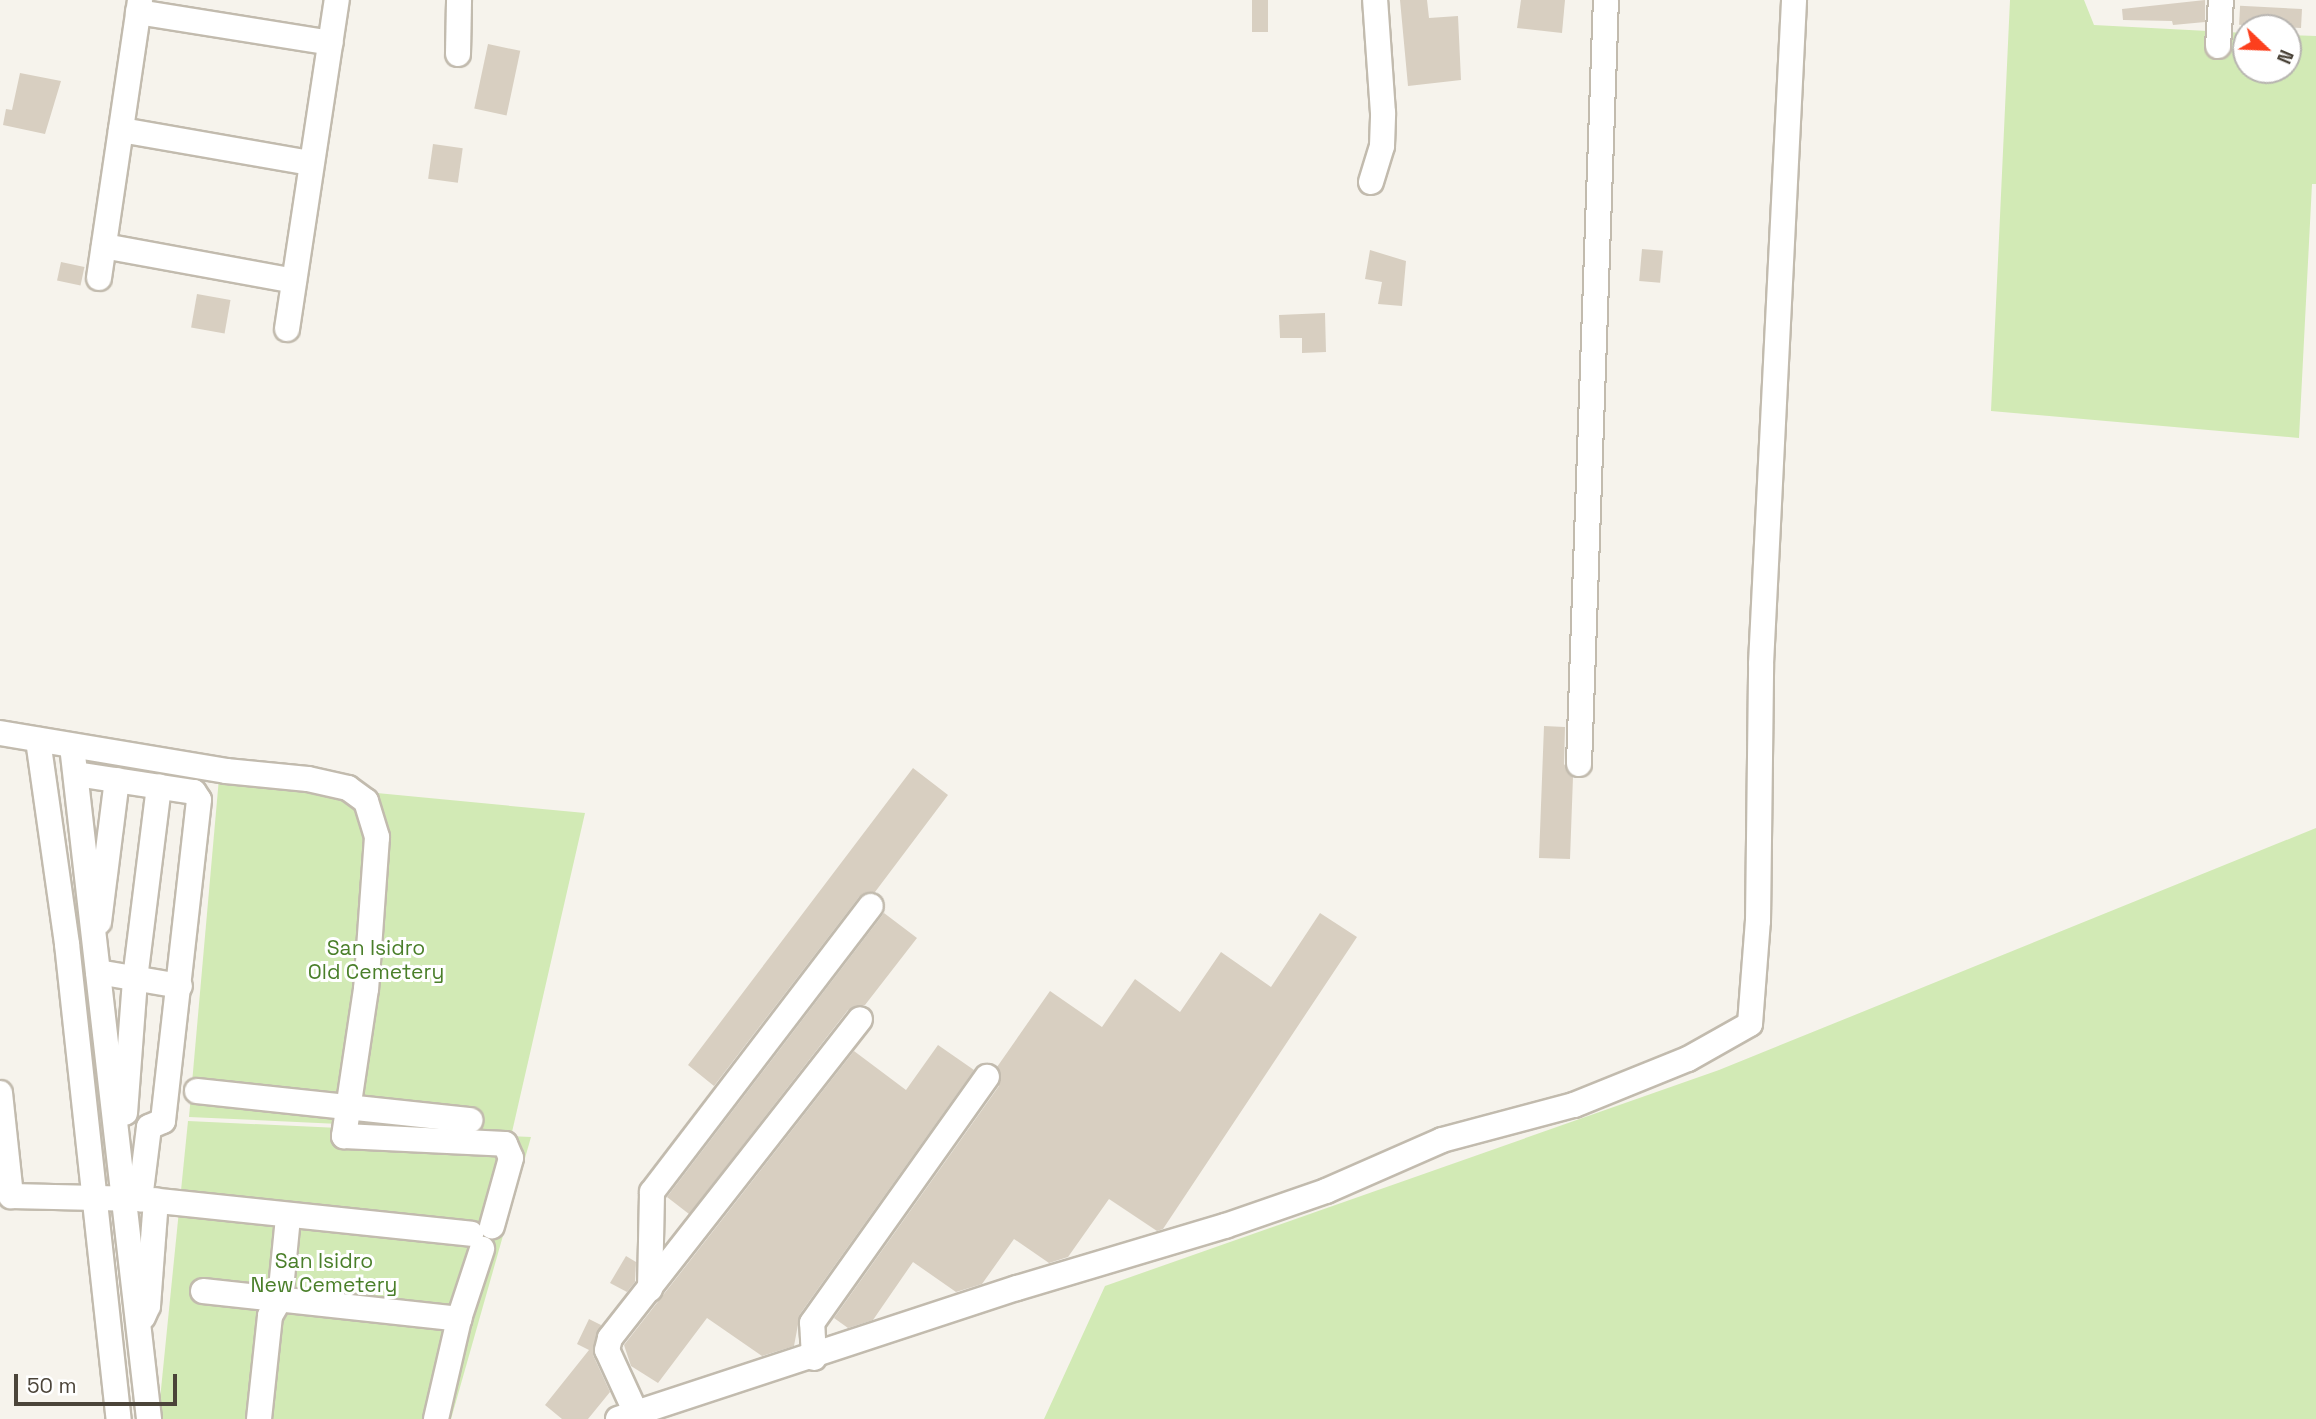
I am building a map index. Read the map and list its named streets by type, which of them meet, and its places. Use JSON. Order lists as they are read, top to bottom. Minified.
{"parks":["San Isidro Old Cemetery","San Isidro New Cemetery"],"scale_bar":"50 m","north":"bottom right"}
